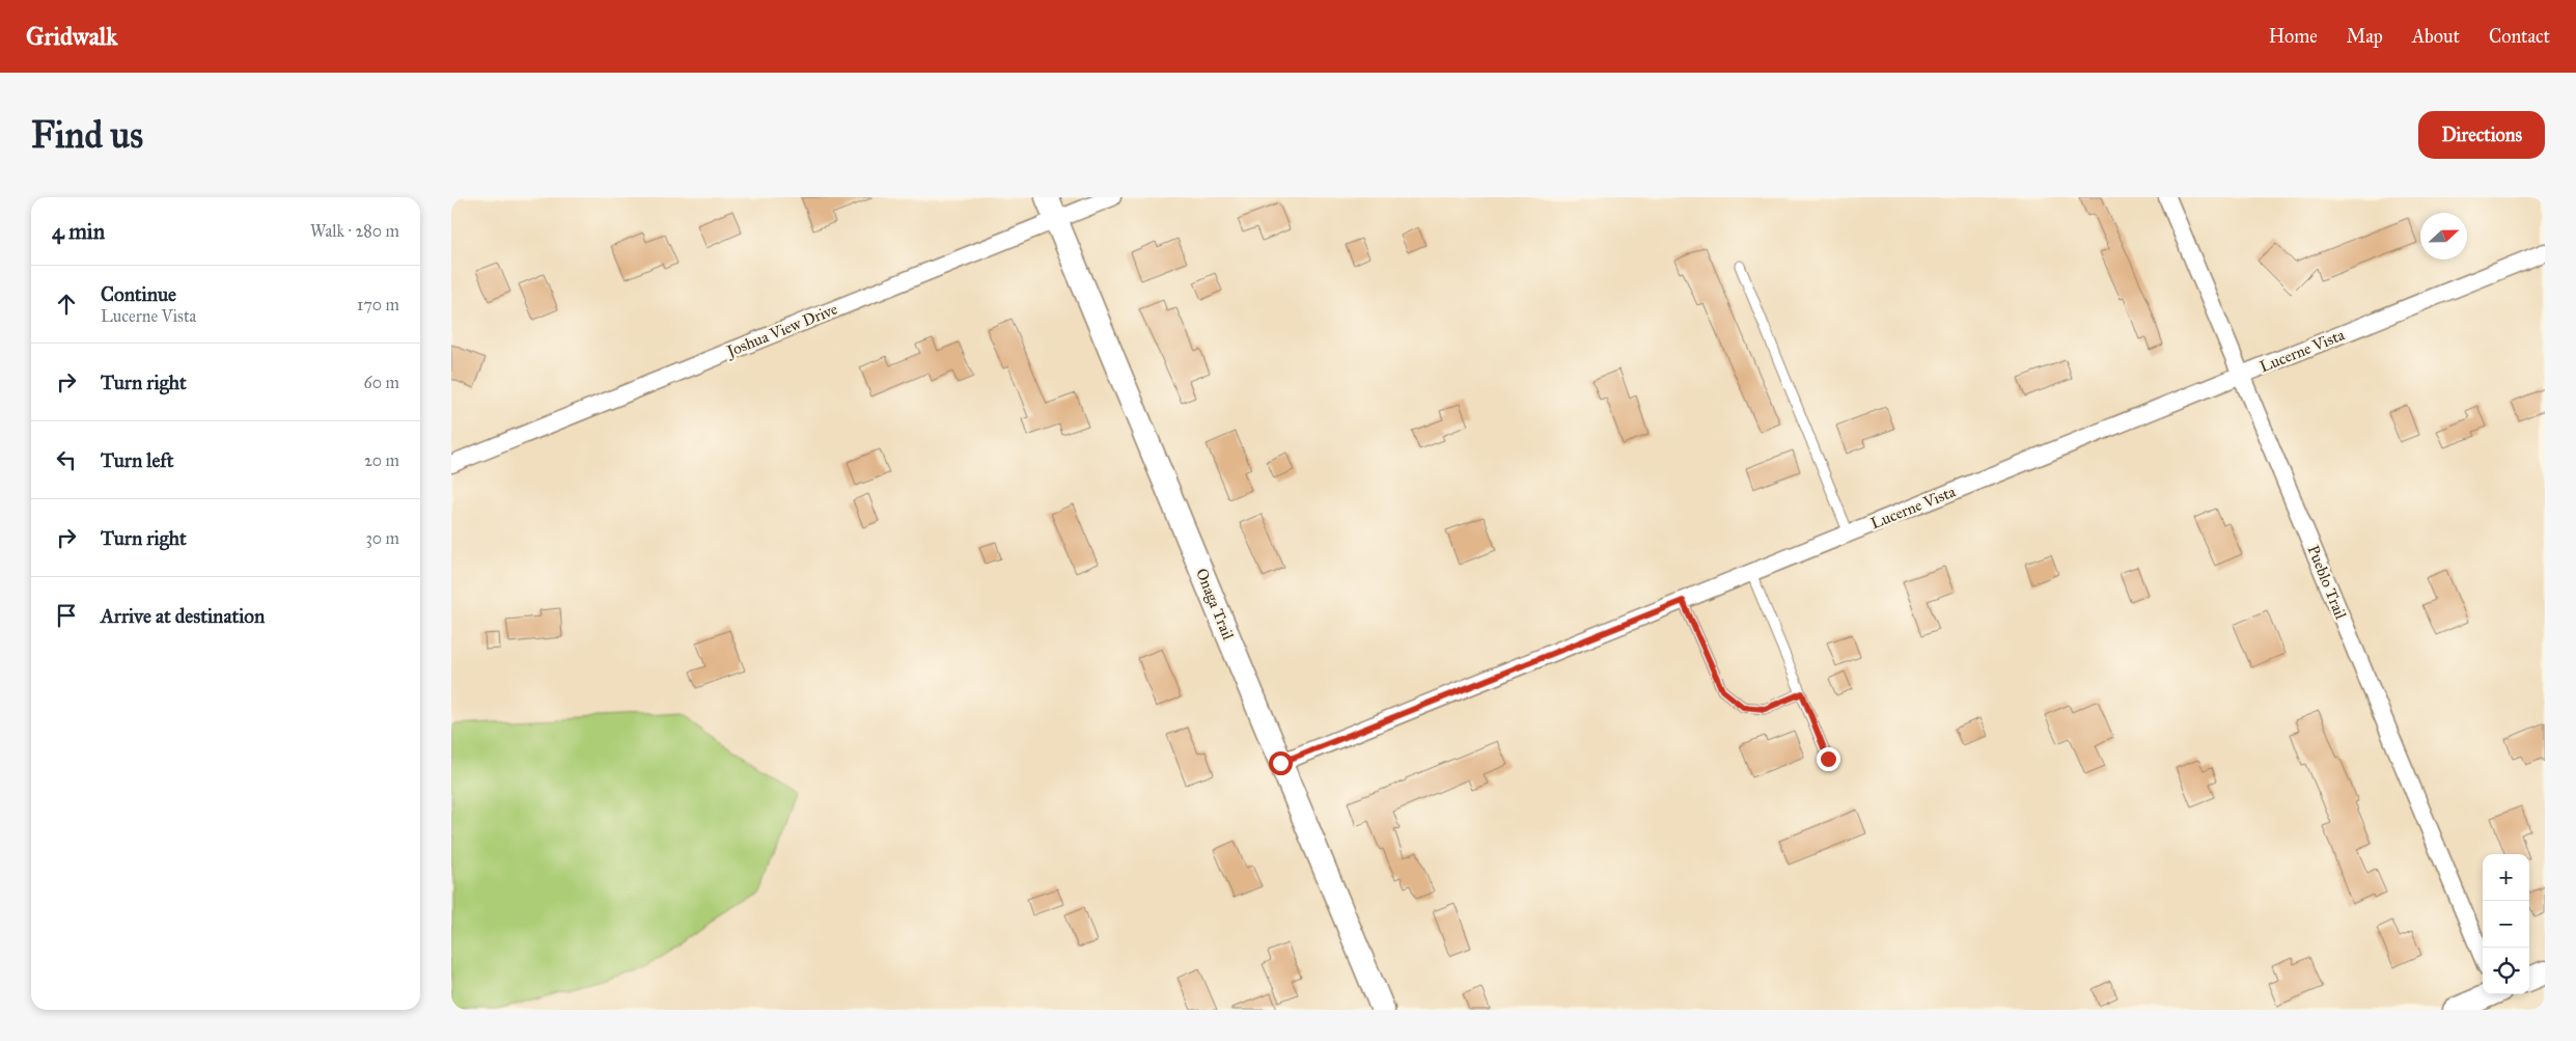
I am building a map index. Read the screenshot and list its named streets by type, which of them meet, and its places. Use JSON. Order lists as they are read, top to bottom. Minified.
{"streets":{"street":["Joshua View Drive","Lucerne Vista","Pueblo Trail","Onaga Trail"]},"crossings":[["Joshua View Drive","Onaga Trail"],["Lucerne Vista","Pueblo Trail"],["Lucerne Vista","Onaga Trail"]],"north":"right","page":{"header":"Gridwalk","nav":["Home","Map","About","Contact"],"buttons":"Directions","title":"Find us","heading":["4 min","Walk · 280 m"],"list":[["Continue","Lucerne Vista","170 m"],["Turn right","60 m"],["Turn left","20 m"],["Turn right","30 m"],"Arrive at destination"],"map_buttons":["+","−"]}}
